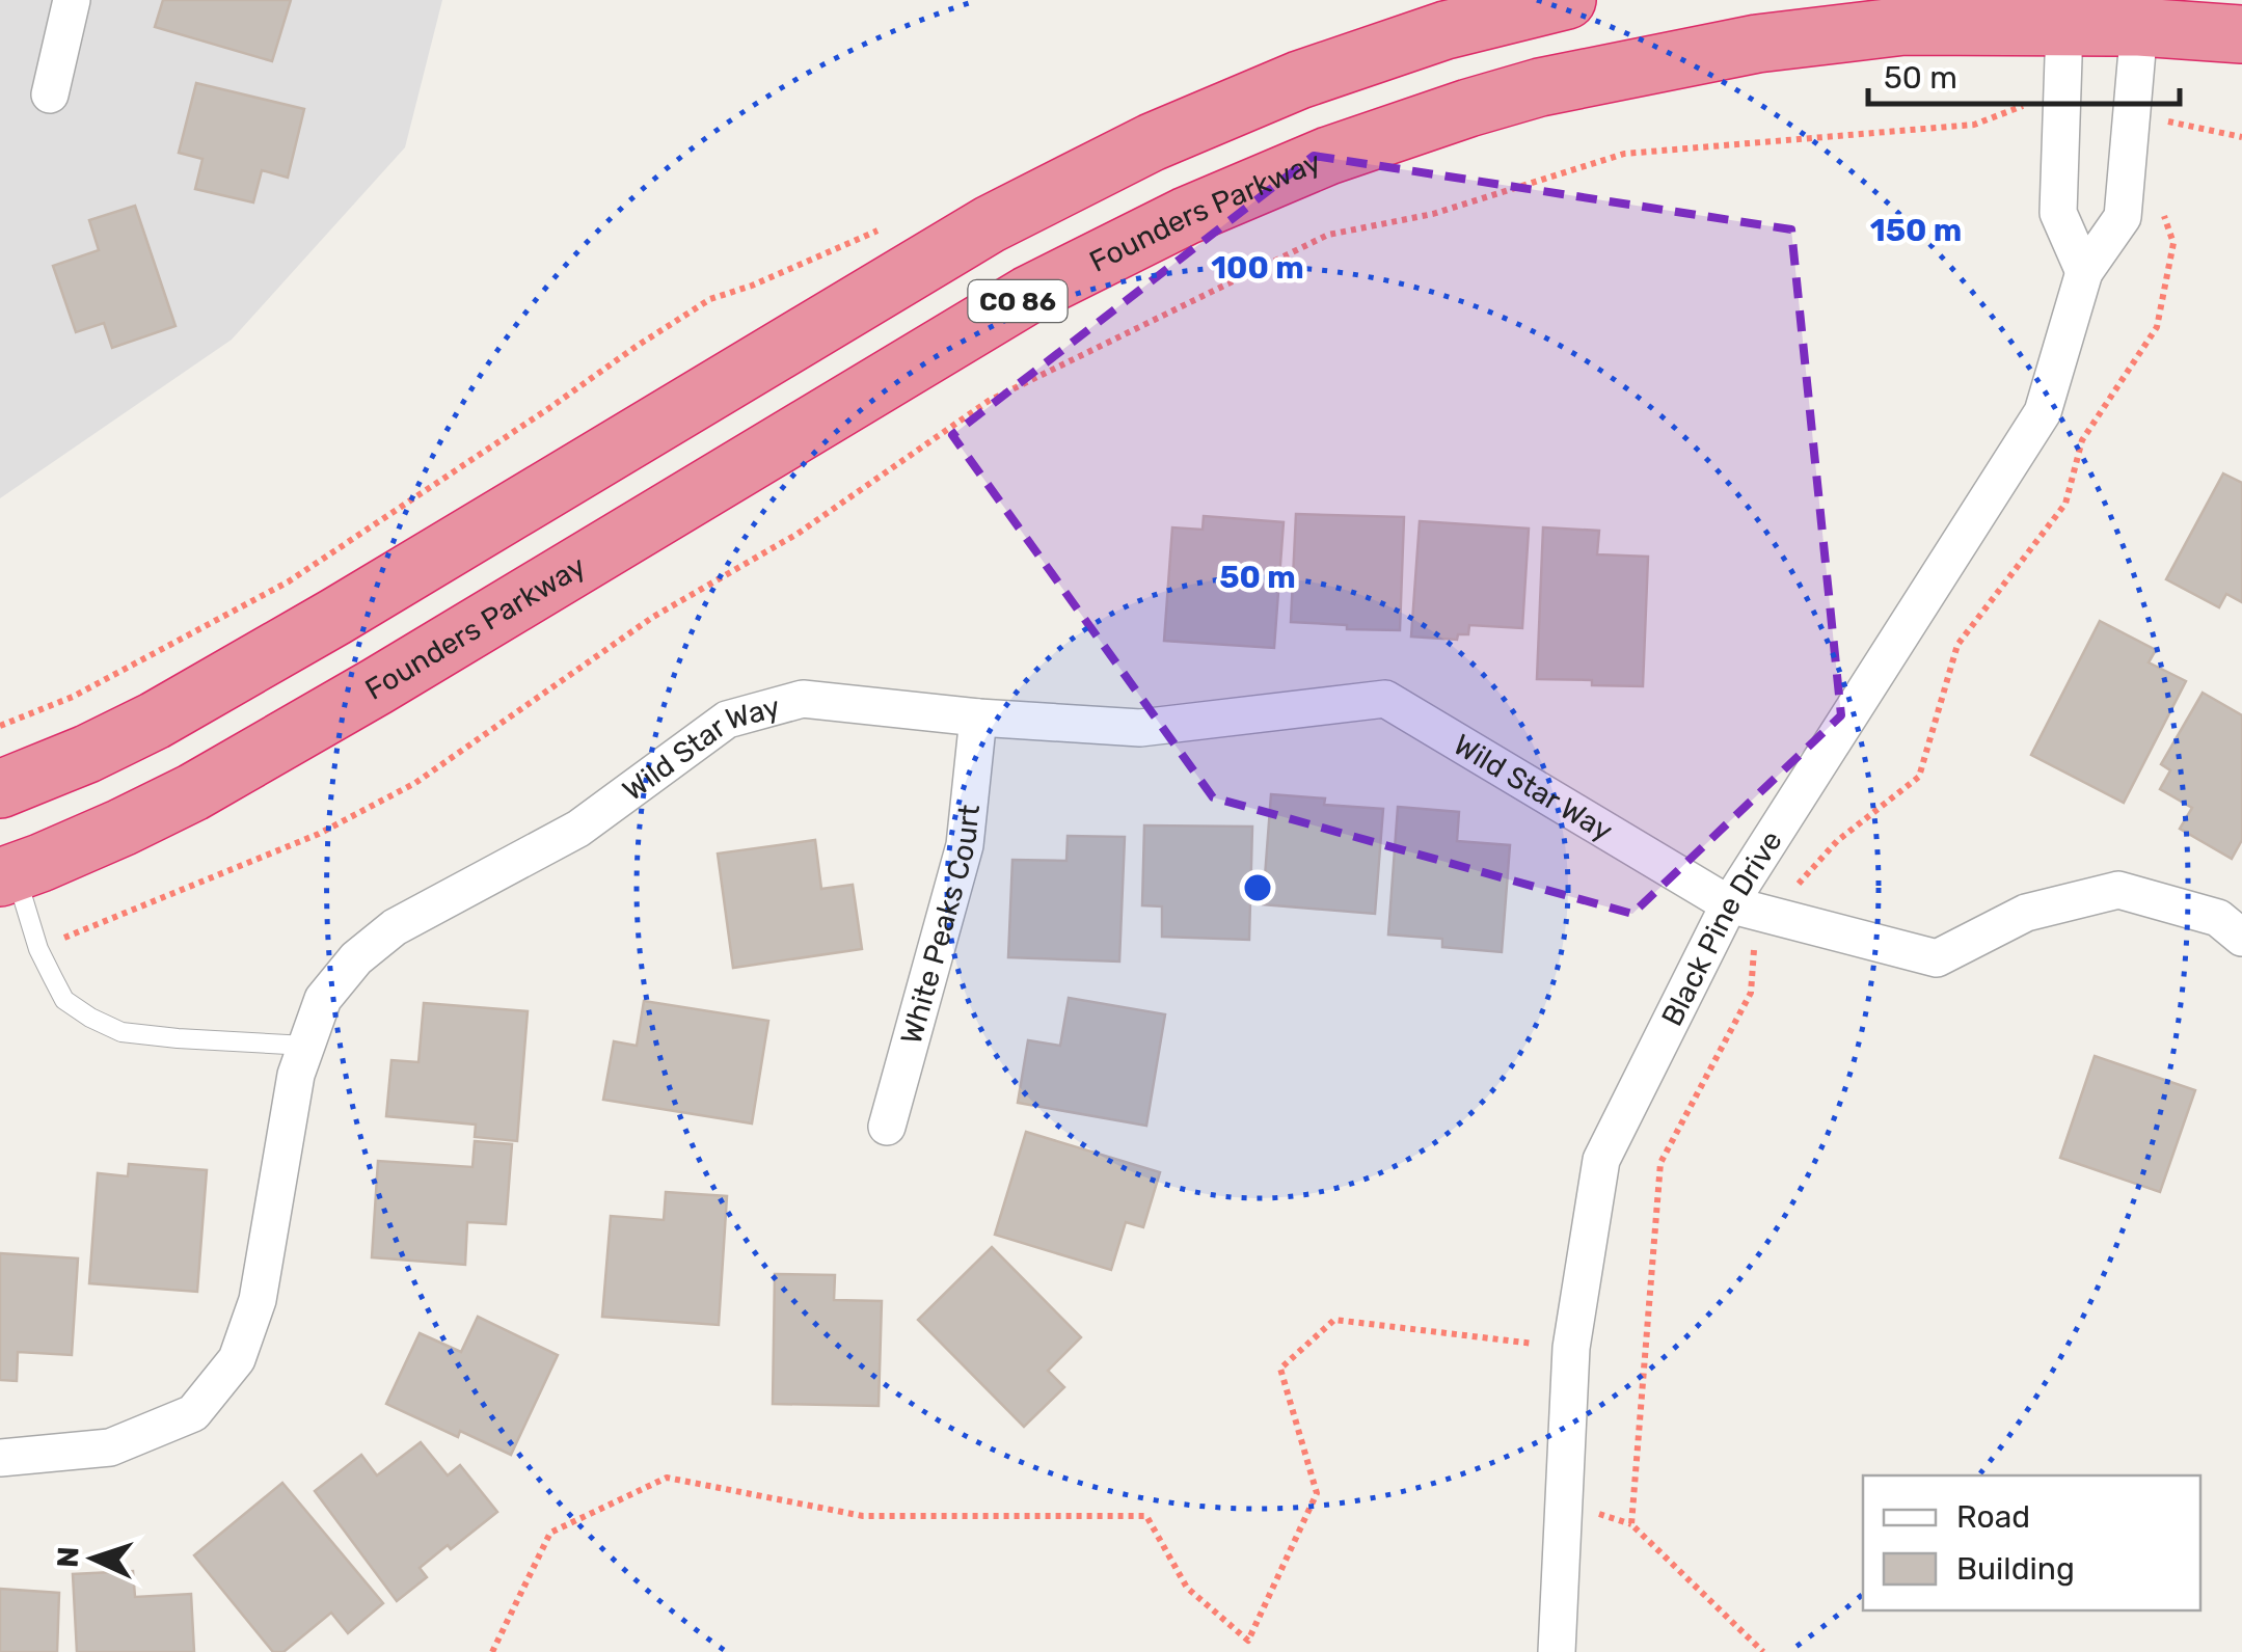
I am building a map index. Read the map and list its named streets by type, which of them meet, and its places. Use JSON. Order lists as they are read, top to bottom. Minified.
{"streets":{"highway":["Founders Parkway","CO 86"],"street":["Wild Star Way","White Peaks Court","Black Pine Drive"]},"crossings":[["Founders Parkway","Black Pine Drive"],["Wild Star Way","White Peaks Court"],["Wild Star Way","Black Pine Drive"]],"legend":["Road","Building"],"scale_bar":"50 m","north":"left","rings":["150 m","100 m","50 m"]}
